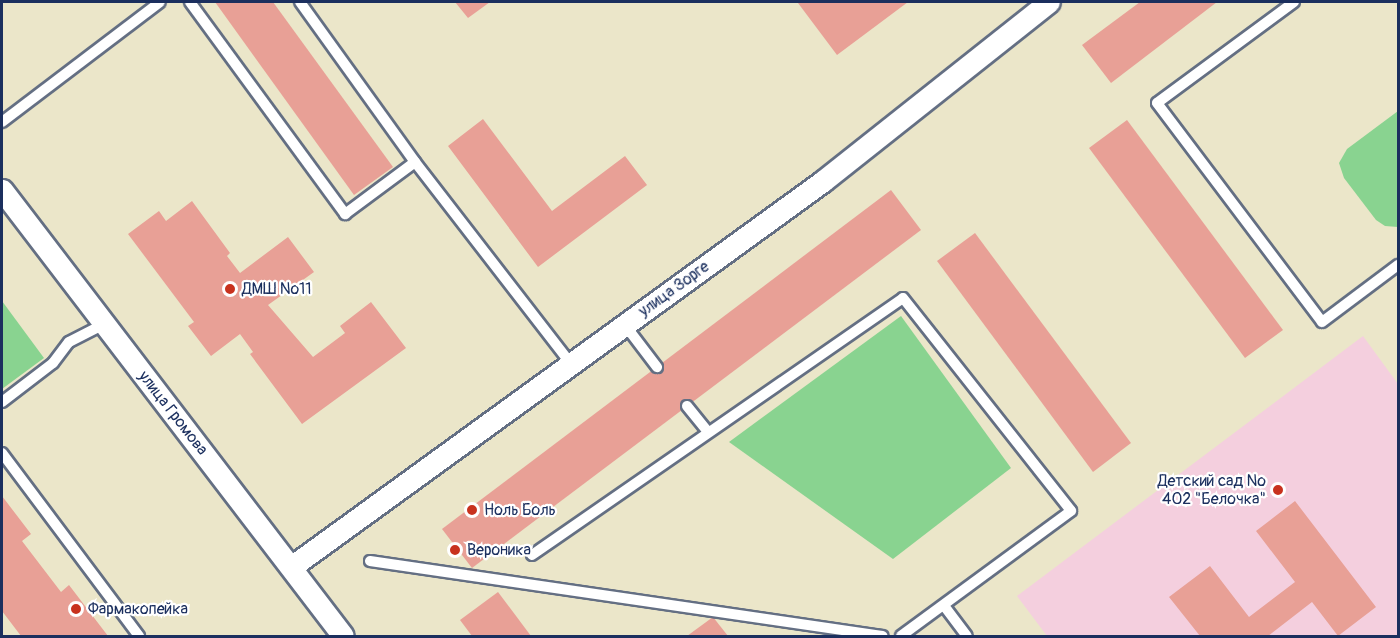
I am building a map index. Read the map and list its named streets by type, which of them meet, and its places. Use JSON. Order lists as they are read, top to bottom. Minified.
{"streets":{"street":["улица Зорге","улица Громова"]},"crossings":[["улица Зорге","улица Громова"]],"places":["ДМШ №11","Детский сад № 402 \"Белочка\"","Ноль Боль","Вероника","Фармакопейка"]}
